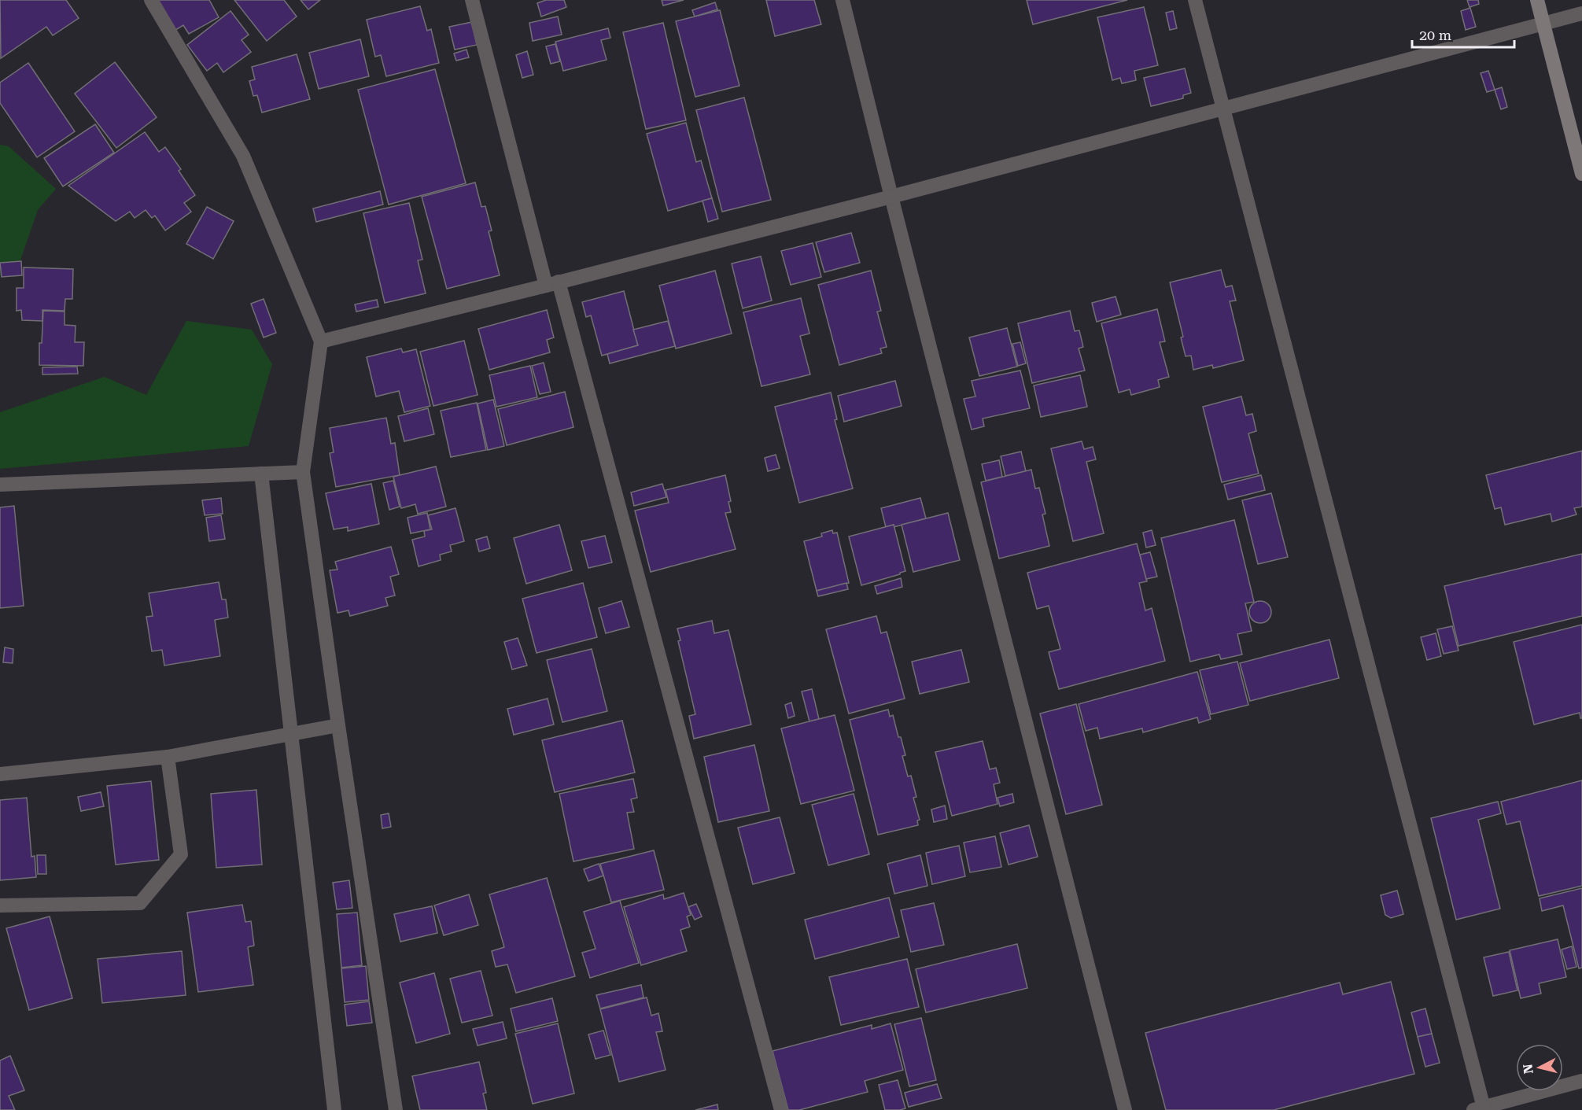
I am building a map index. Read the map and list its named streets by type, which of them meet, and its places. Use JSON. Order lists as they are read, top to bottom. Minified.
{"scale_bar":"20 m","north":"left"}
